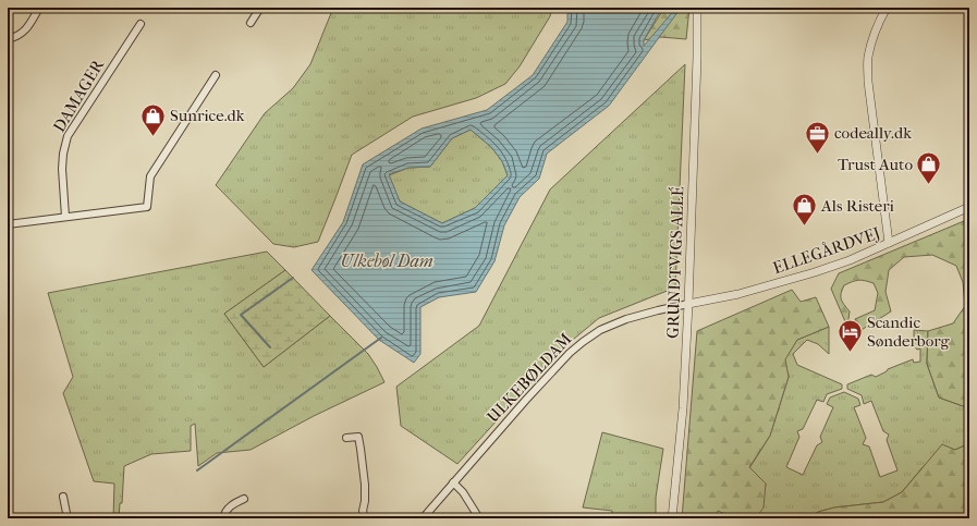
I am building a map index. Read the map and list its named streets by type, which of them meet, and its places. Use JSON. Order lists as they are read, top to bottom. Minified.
{"streets":{"street":["DAMAGER","ELLEGÅRDVEJ","GRUNDTVIGS ALLÉ","ULKEBØLDAM"]},"crossings":[["ELLEGÅRDVEJ","GRUNDTVIGS ALLÉ"],["ELLEGÅRDVEJ","ULKEBØLDAM"],["GRUNDTVIGS ALLÉ","ULKEBØLDAM"]],"water":["Ulkebøl Dam"],"places":{"shop":["Sunrice.dk","Trust Auto","Als Risteri"],"office":["codeally.dk"],"hotel":["Scandic Sønderborg"]}}
